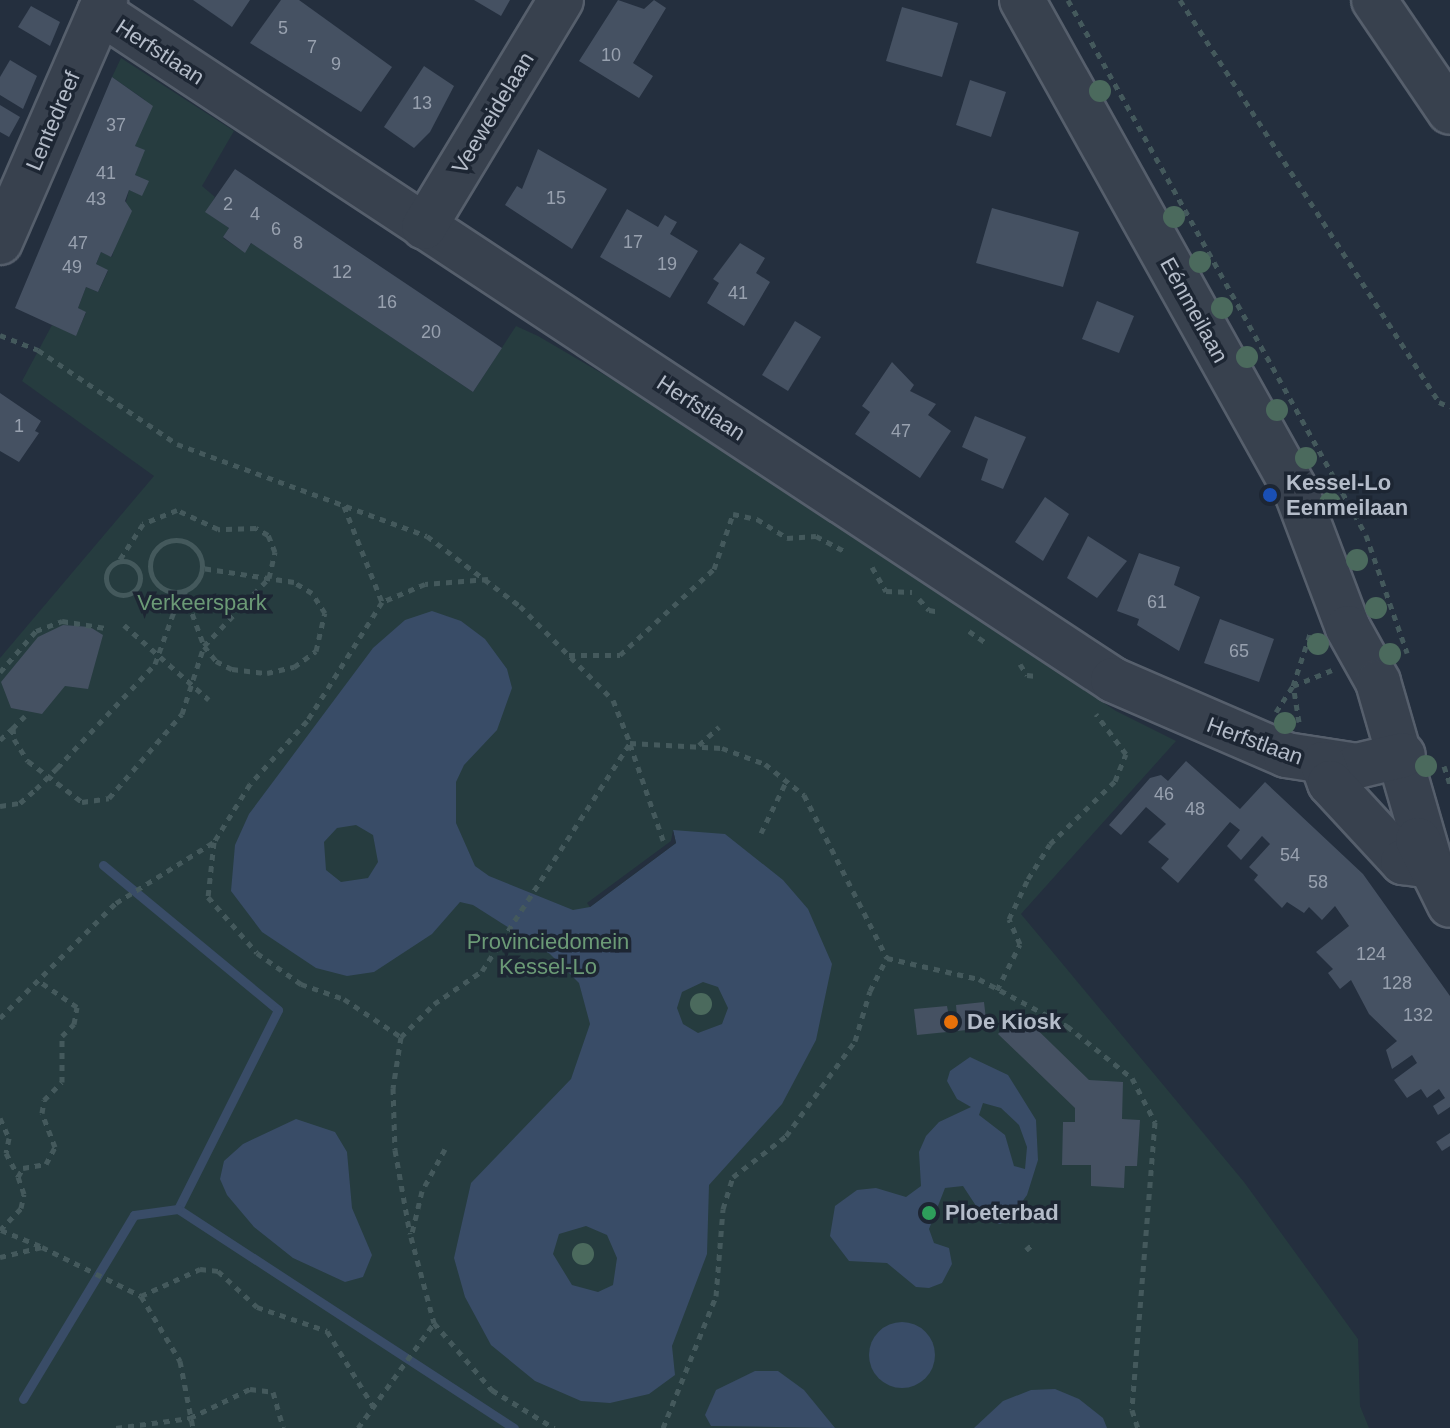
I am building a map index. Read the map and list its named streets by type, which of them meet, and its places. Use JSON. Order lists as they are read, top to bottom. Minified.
{"streets":{"street":["Herfstlaan","Veeweidelaan","Lentedreef","Eénmeilaan"]},"crossings":[["Herfstlaan","Veeweidelaan"],["Herfstlaan","Lentedreef"],["Herfstlaan","Eénmeilaan"]],"parks":["Verkeerspark","Provinciedomein Kessel-Lo"],"places":["Kessel-Lo Eenmeilaan","De Kiosk","Ploeterbad"],"house_numbers":["5","7","10","9","13","37","41","15","43","2","4","6","17","47","8","19","49","12","41","16","20","1","47","61","65","46","48","54","58","124","128","132"]}
